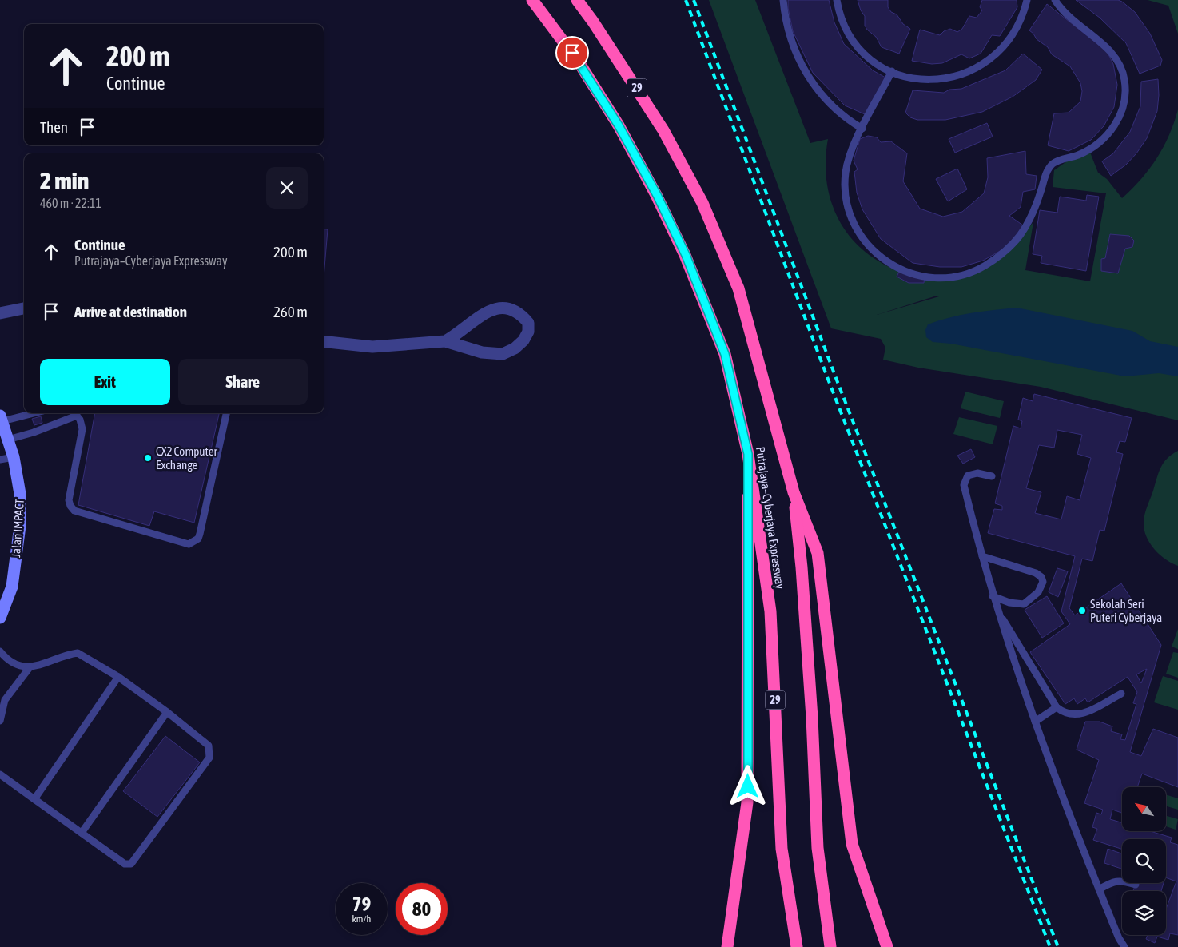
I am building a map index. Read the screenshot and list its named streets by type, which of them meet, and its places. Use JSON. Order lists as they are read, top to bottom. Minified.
{"streets":{"highway":["29","Putrajaya–Cyberjaya Expressway"],"street":["Jalan IMPACT"]},"places":["CX2 Computer Exchange","Sekolah Seri Puteri Cyberjaya"],"north":"top left","page":{"turn":["200 m","Continue"],"then":"Then","heading":["2 min","460 m · 22:11"],"list":[{"name":"Continue","note":"Putrajaya–Cyberjaya Expressway","value":"200 m"},{"name":"Arrive at destination","value":"260 m"}],"buttons":["Exit","Share"],"speed":"79 km/h","limit":"80"}}
